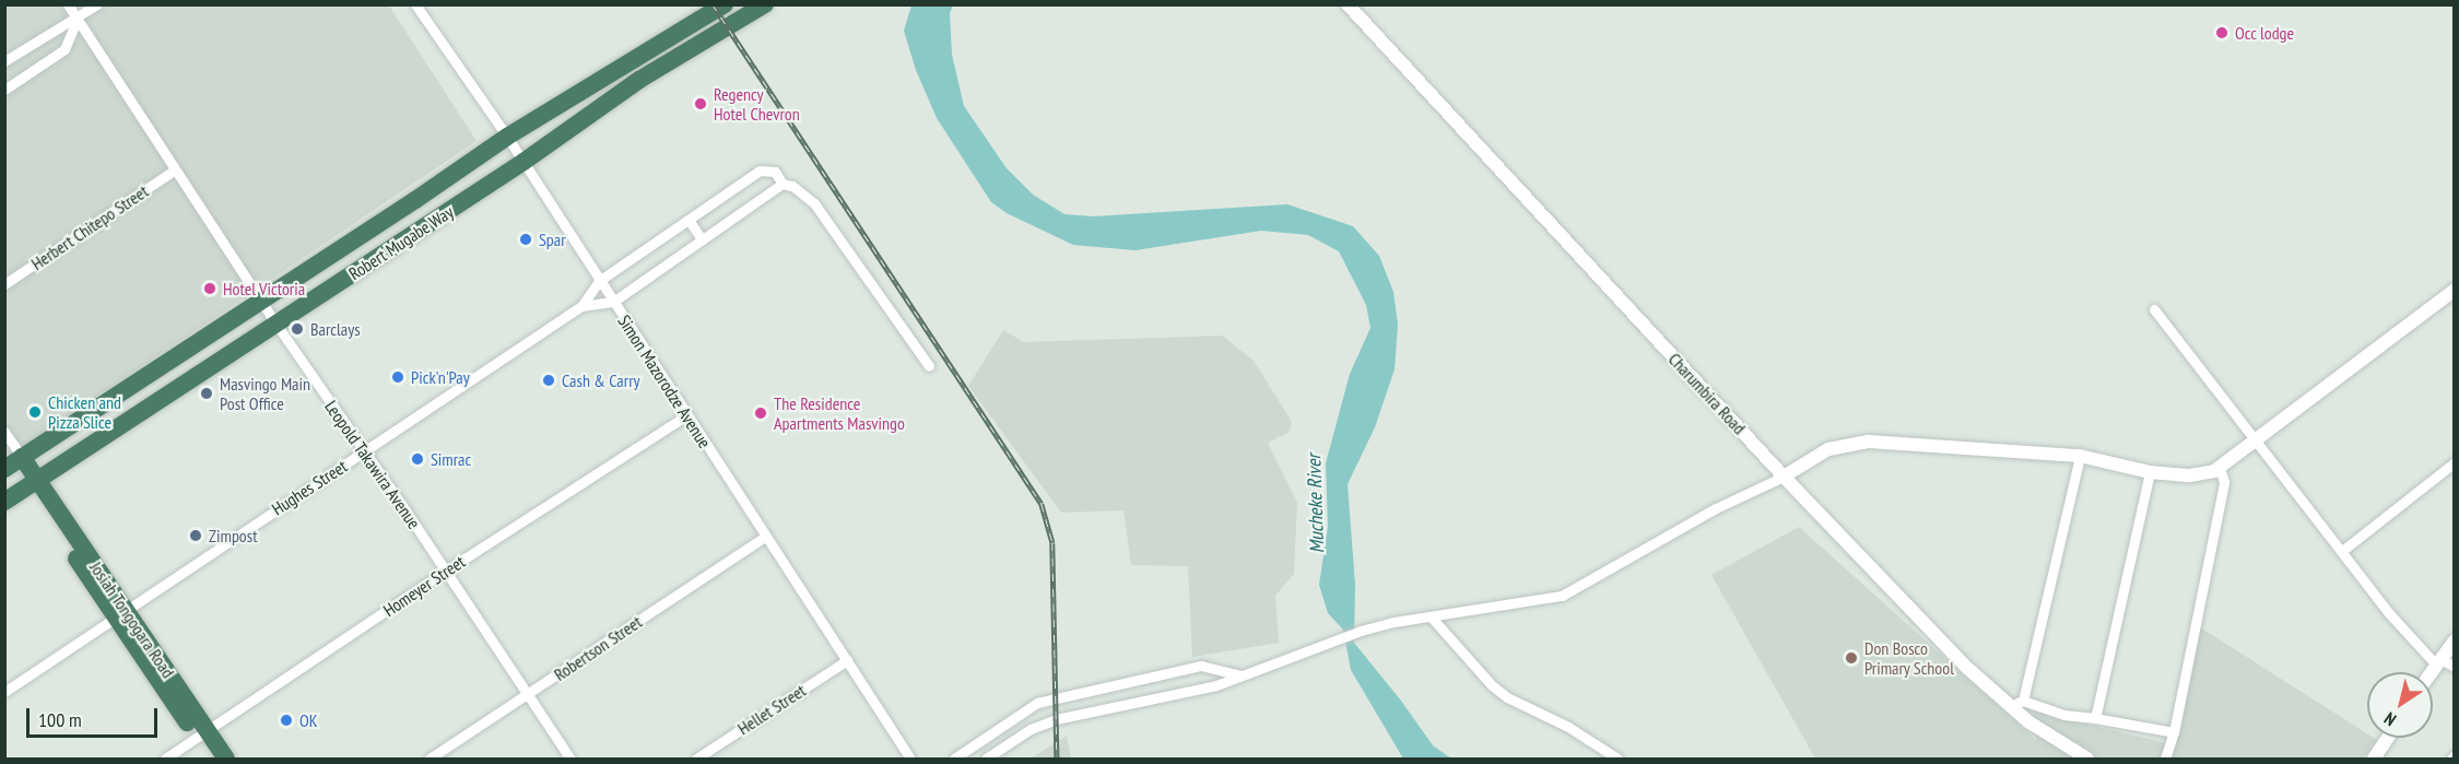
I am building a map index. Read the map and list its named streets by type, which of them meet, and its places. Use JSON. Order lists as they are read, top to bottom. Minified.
{"streets":{"highway":["Robert Mugabe Way","Josiah Tongogara Road"],"street":["Herbert Chitepo Street","Simon Mazorodze Avenue","Charumbira Road","Leopold Takawira Avenue","Hughes Street","Homeyer Street","Robertson Street","Hellet Street"]},"crossings":[["Herbert Chitepo Street","Leopold Takawira Avenue"],["Robert Mugabe Way","Simon Mazorodze Avenue"],["Robert Mugabe Way","Leopold Takawira Avenue"],["Robert Mugabe Way","Josiah Tongogara Road"],["Simon Mazorodze Avenue","Homeyer Street"],["Simon Mazorodze Avenue","Robertson Street"],["Simon Mazorodze Avenue","Hellet Street"],["Leopold Takawira Avenue","Hughes Street"],["Leopold Takawira Avenue","Homeyer Street"],["Leopold Takawira Avenue","Robertson Street"],["Hughes Street","Josiah Tongogara Road"],["Homeyer Street","Josiah Tongogara Road"]],"water":["Mucheke River"],"places":["Occ lodge","Regency Hotel Chevron","Spar","Hotel Victoria","Barclays","Pick'n'Pay","Cash & Carry","Masvingo Main Post Office","Chicken and Pizza Slice","The Residence Apartments Masvingo","Simrac","Zimpost","Don Bosco Primary School","OK"],"scale_bar":"100 m","north":"bottom left"}
